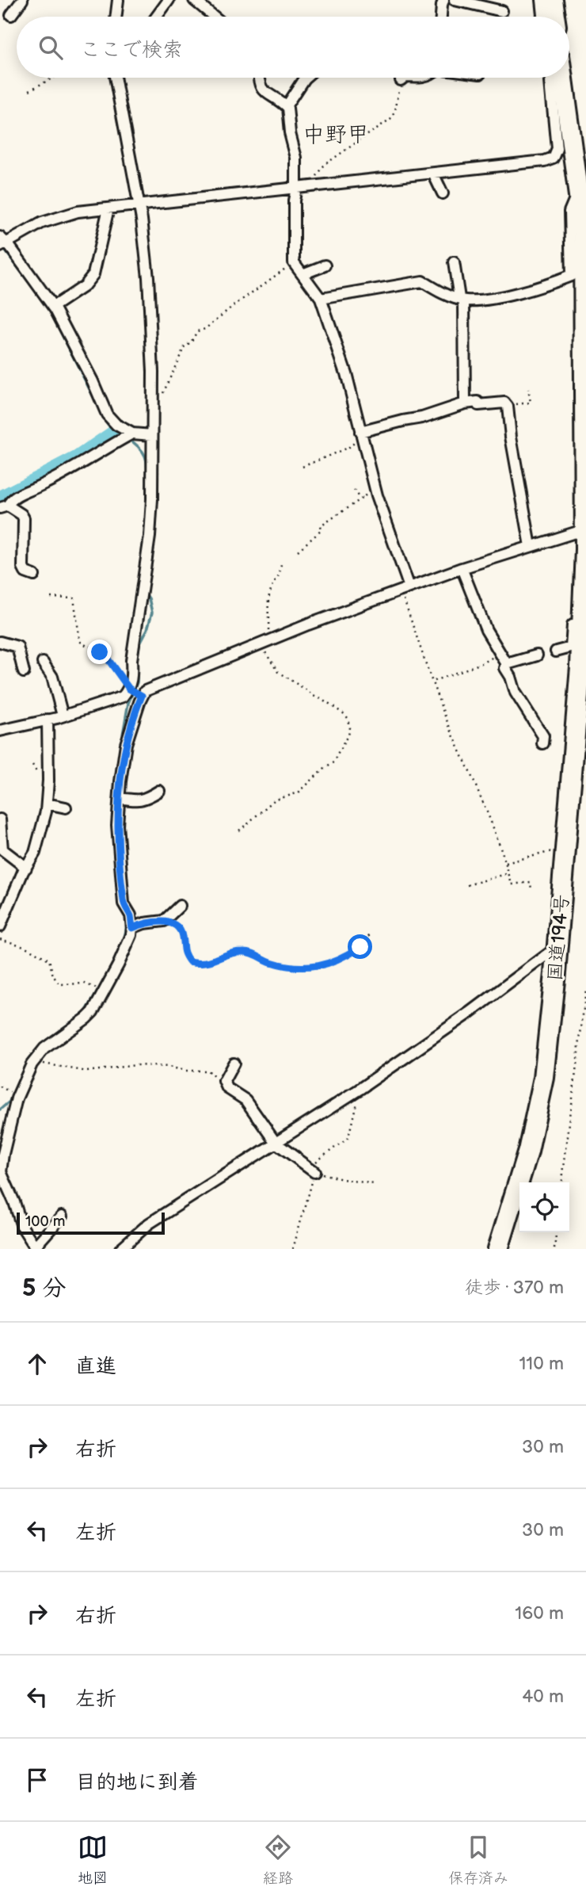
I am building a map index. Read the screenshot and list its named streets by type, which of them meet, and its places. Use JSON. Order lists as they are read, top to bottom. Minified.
{"streets":{"highway":["国道194号"]},"districts":["中野甲"],"scale_bar":"100 m","page":{"search":"ここで検索","scale":"100 m","heading":["5 分","徒歩 · 370 m"],"list":[["直進","110 m"],["右折","30 m"],["左折","30 m"],["右折","160 m"],["左折","40 m"],"目的地に到着"],"nav":["地図","経路","保存済み"]}}
